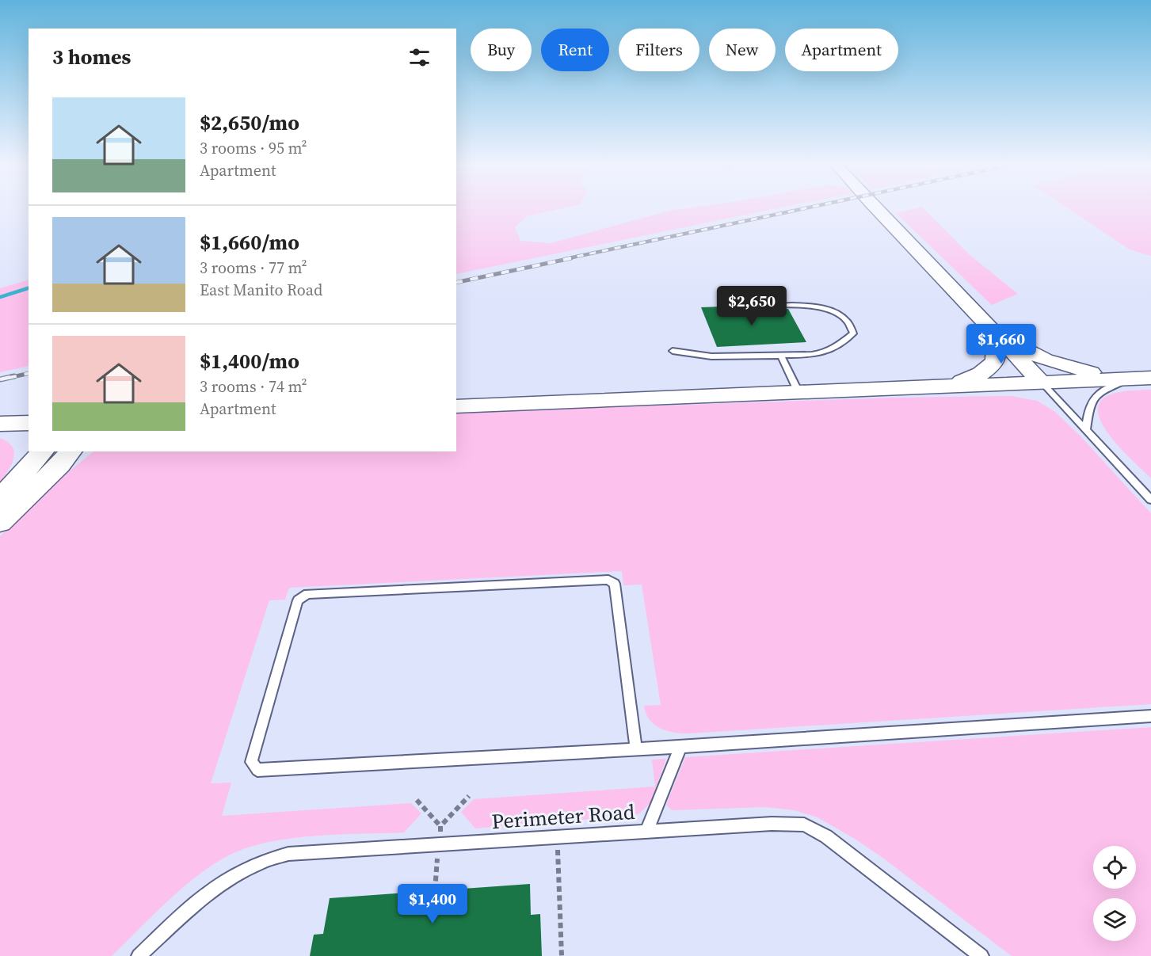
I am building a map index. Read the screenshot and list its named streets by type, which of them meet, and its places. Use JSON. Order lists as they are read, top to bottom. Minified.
{"streets":{"lane":["Perimeter Road"]},"page":{"chip":["Buy","Rent","Filters","New","Apartment"],"heading":"3 homes","list":[{"name":"$2,650/mo","note":"3 rooms · 95 m² · Apartment"},{"name":"$1,660/mo","note":"3 rooms · 77 m² · East Manito Road"},{"name":"$1,400/mo","note":"3 rooms · 74 m² · Apartment"}],"price":["$2,650","$1,660","$1,400"]}}
